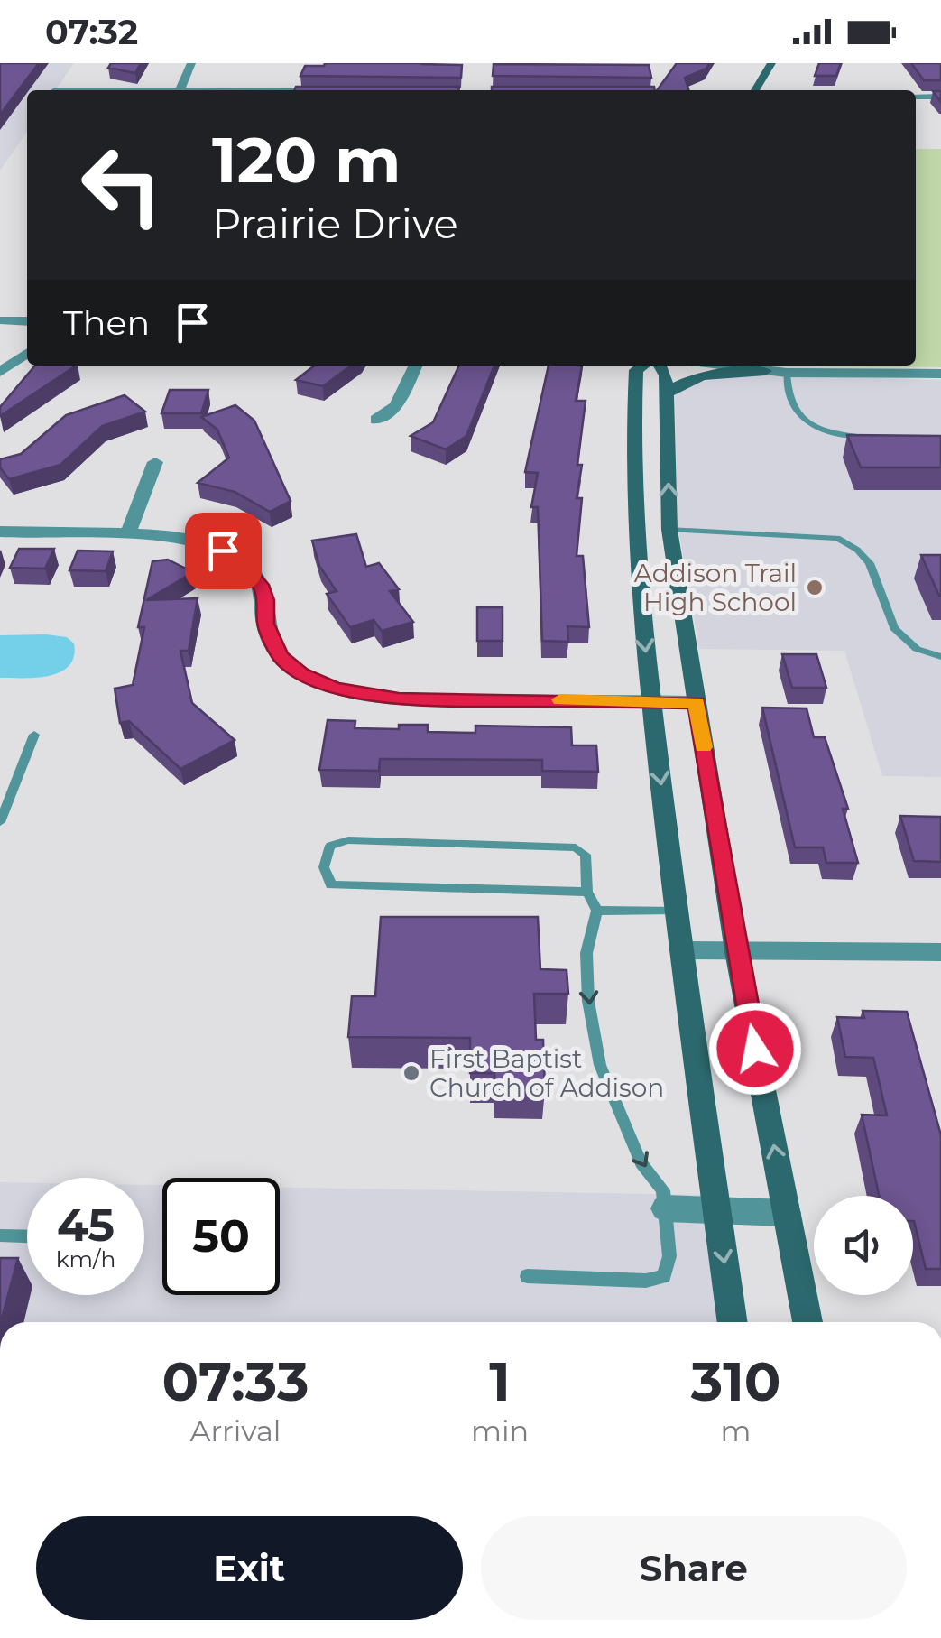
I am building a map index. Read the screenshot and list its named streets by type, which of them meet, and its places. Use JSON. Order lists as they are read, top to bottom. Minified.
{"places":["Addison Trail High School","First Baptist Church of Addison"],"page":{"status":"07:32","turn":["120 m","Prairie Drive"],"then":"Then","speed":"45 km/h","limit":"50","eta":["07:33","Arrival","1","min","310","m"],"buttons":["Exit","Share"]}}
